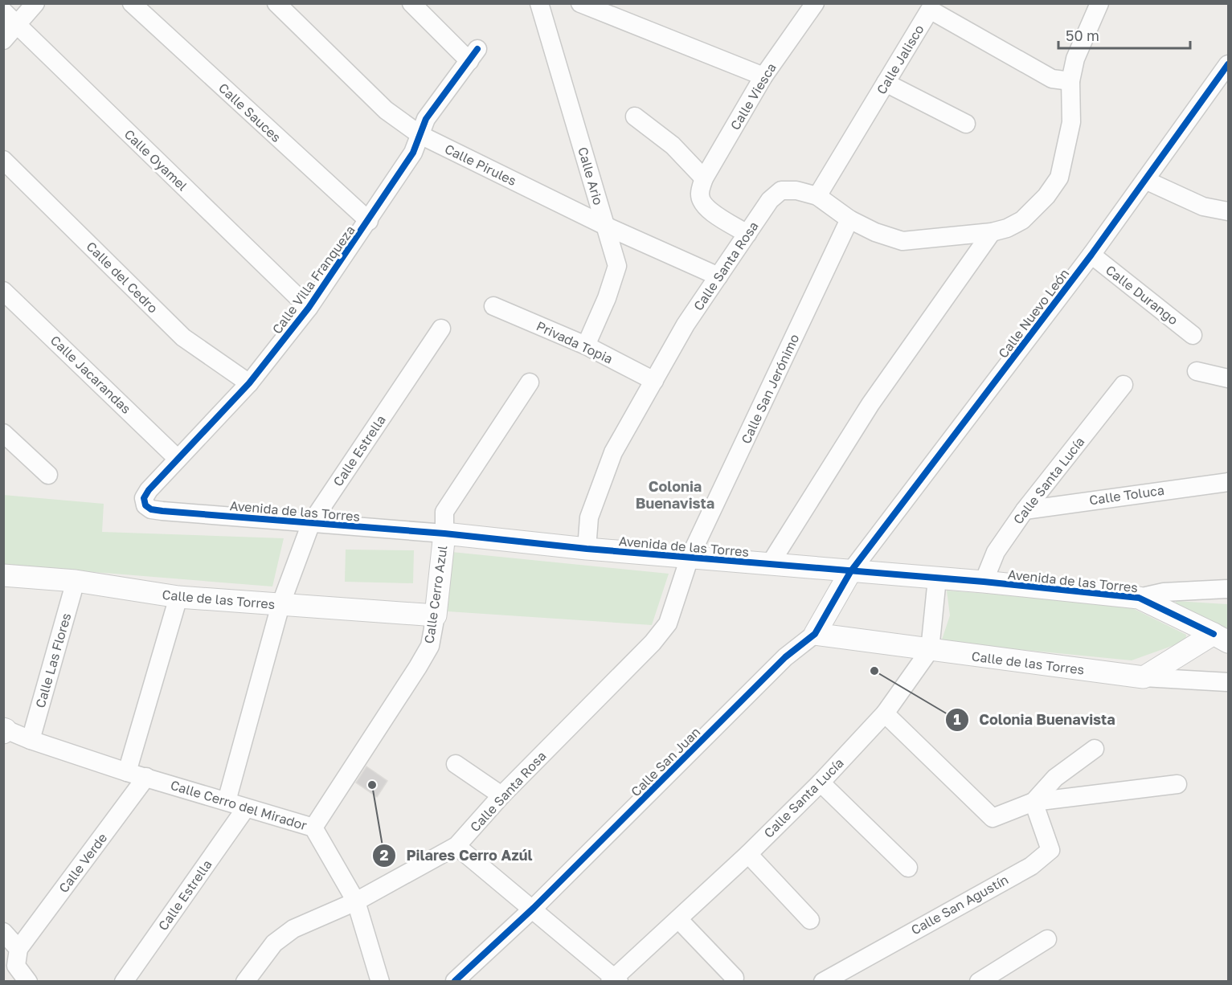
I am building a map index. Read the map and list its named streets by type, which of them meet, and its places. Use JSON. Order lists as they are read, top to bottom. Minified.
{"streets":{"street":["Calle Jalisco","Calle Viesca","Calle Sauces","Calle Oyamel","Calle Pirules","Calle Ario","Calle Santa Rosa","Calle del Cedro","Calle Villa Franqueza","Calle Durango","Calle Nuevo León","Privada Topia","Calle Jacarandas","Calle San Jerónimo","Calle Estrella","Calle Santa Lucía","Calle Toluca","Avenida de las Torres","Calle Cerro Azul","Calle de las Torres","Calle Las Flores","Calle San Juan","Calle Cerro del Mirador","Calle Verde","Calle San Agustín"]},"crossings":[["Calle Jalisco","Calle Santa Rosa"],["Calle Sauces","Calle Villa Franqueza"],["Calle Oyamel","Calle Villa Franqueza"],["Calle Pirules","Calle Ario"],["Calle Pirules","Calle Santa Rosa"],["Calle Pirules","Calle Villa Franqueza"],["Calle Ario","Privada Topia"],["Calle Santa Rosa","Privada Topia"],["Calle Santa Rosa","Calle San Jerónimo"],["Calle Santa Rosa","Avenida de las Torres"],["Calle Santa Rosa","Calle Cerro del Mirador"],["Calle del Cedro","Calle Villa Franqueza"],["Calle Villa Franqueza","Calle Jacarandas"],["Calle Villa Franqueza","Avenida de las Torres"],["Calle Durango","Calle Nuevo León"],["Calle Nuevo León","Avenida de las Torres"],["Calle San Jerónimo","Avenida de las Torres"],["Calle Estrella","Avenida de las Torres"],["Calle Estrella","Calle de las Torres"],["Calle Estrella","Calle Cerro del Mirador"],["Calle Santa Lucía","Calle Toluca"],["Calle Santa Lucía","Avenida de las Torres"],["Calle Santa Lucía","Calle de las Torres"],["Avenida de las Torres","Calle Cerro Azul"],["Calle Cerro Azul","Calle de las Torres"],["Calle Cerro Azul","Calle Cerro del Mirador"],["Calle de las Torres","Calle Las Flores"],["Calle de las Torres","Calle San Juan"],["Calle Las Flores","Calle Cerro del Mirador"],["Calle Cerro del Mirador","Calle Verde"]],"districts":["Colonia Buenavista"],"places":["Colonia Buenavista","Pilares Cerro Azúl"],"scale_bar":"50 m"}
